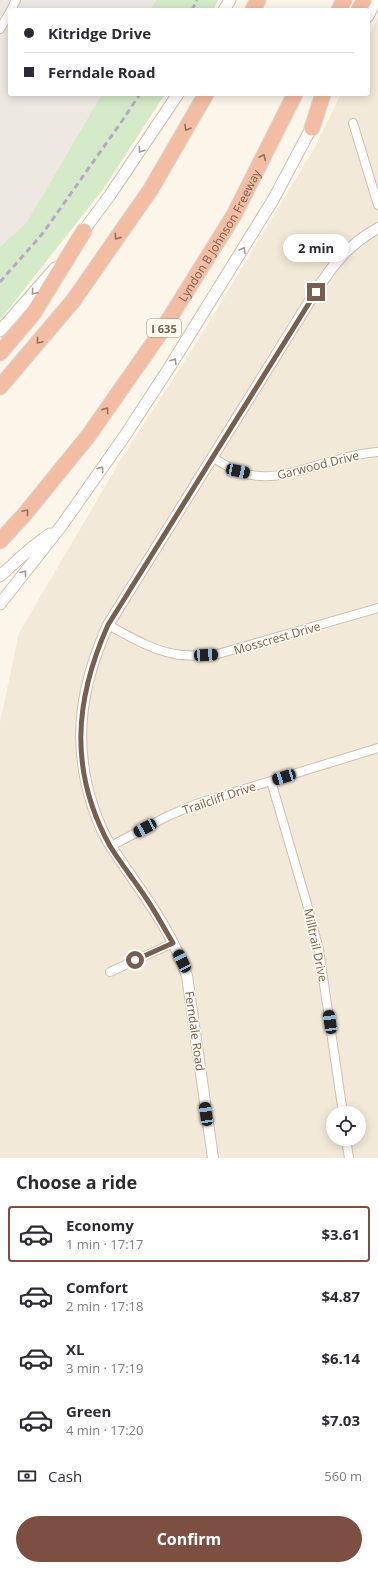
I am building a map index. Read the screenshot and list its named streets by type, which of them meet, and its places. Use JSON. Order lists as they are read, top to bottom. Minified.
{"streets":{"highway":["Lyndon B Johnson Freeway","I 635"],"street":["Garwood Drive","Mosscrest Drive","Trailcliff Drive","Milltrail Drive","Ferndale Road"]},"crossings":[["Garwood Drive","Ferndale Road"],["Mosscrest Drive","Ferndale Road"],["Trailcliff Drive","Milltrail Drive"],["Trailcliff Drive","Ferndale Road"]],"page":{"banner":["Kitridge Drive","Ferndale Road"],"bubble":"2 min","heading":"Choose a ride","list":[{"name":"Economy","note":"1 min · 17:17","value":"$3.61"},{"name":"Comfort","note":"2 min · 17:18","value":"$4.87"},{"name":"XL","note":"3 min · 17:19","value":"$6.14"},{"name":"Green","note":"4 min · 17:20","value":"$7.03"}],"pay":["Cash","560 m"],"buttons":"Confirm"}}
